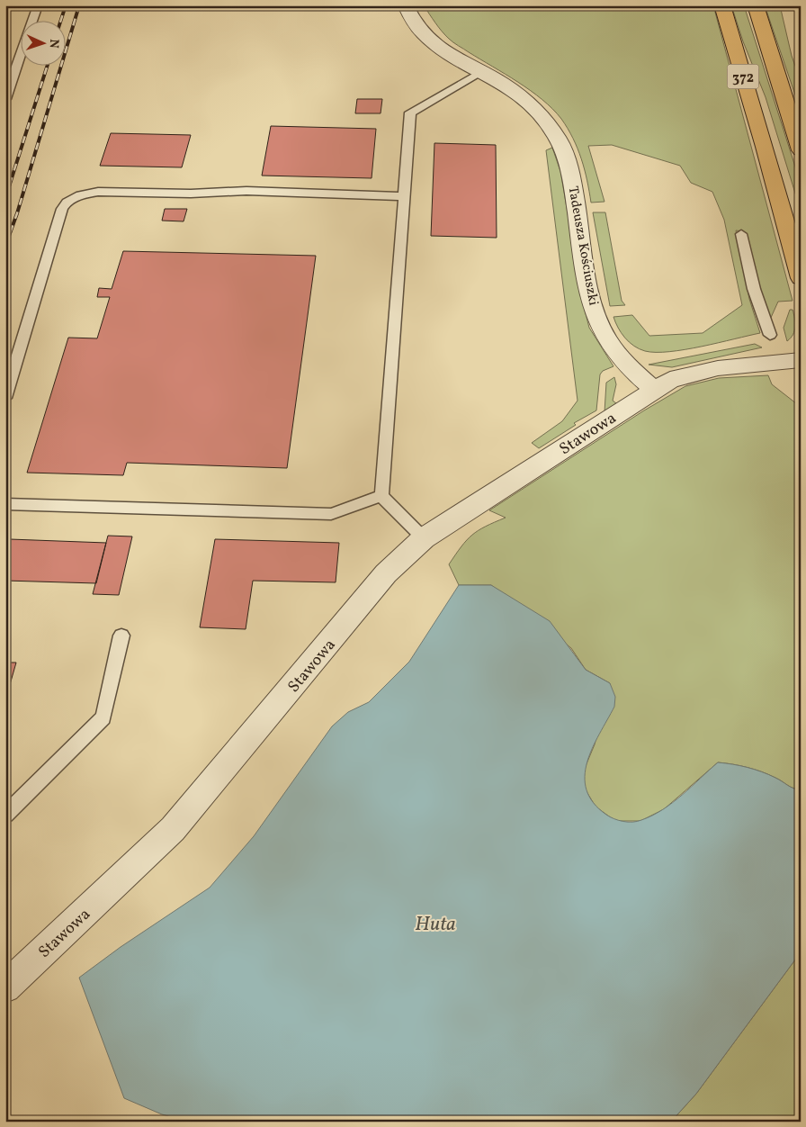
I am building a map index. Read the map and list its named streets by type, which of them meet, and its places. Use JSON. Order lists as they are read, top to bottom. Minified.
{"streets":{"main road":["372"],"street":["Tadeusza Kościuszki","Stawowa"]},"crossings":[["Tadeusza Kościuszki","Stawowa"]],"water":["Huta"],"north":"right"}
